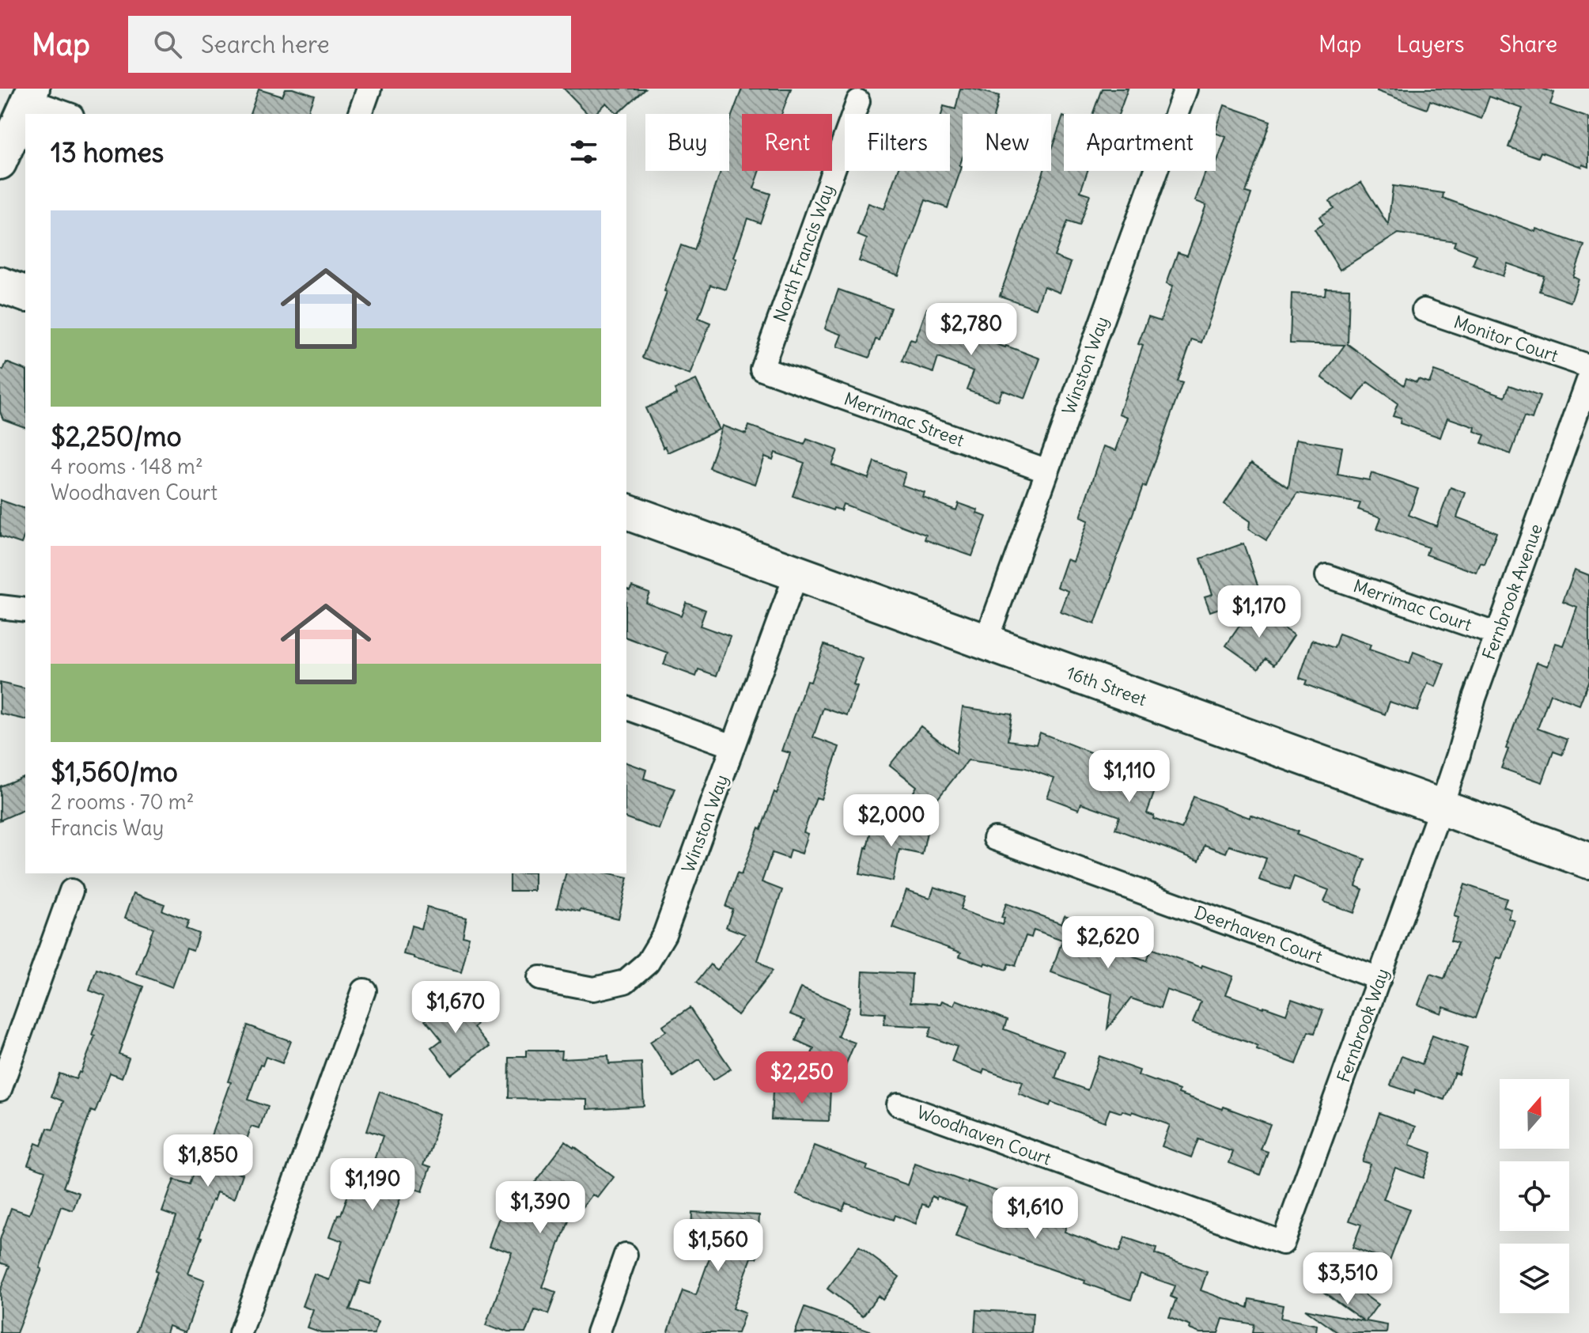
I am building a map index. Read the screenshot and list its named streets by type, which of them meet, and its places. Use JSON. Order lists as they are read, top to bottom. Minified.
{"streets":{"main road":["16th Street"],"street":["North Francis Way","Monitor Court","Winston Way","Merrimac Street","Fernbrook Avenue","Merrimac Court","Deerhaven Court","Fernbrook Way","Woodhaven Court"]},"crossings":[["North Francis Way","Merrimac Street"],["Winston Way","Merrimac Street"],["Winston Way","16th Street"],["Fernbrook Avenue","Merrimac Court"],["Fernbrook Avenue","16th Street"],["Fernbrook Avenue","Fernbrook Way"],["16th Street","Fernbrook Way"],["Deerhaven Court","Fernbrook Way"],["Fernbrook Way","Woodhaven Court"]],"north":"top","page":{"header":"Map","search":"Search here","nav":["Map","Layers","Share"],"chip":["Buy","Rent","Filters","New","Apartment"],"heading":"13 homes","list":[{"name":"$2,250/mo","note":"4 rooms · 148 m² · Woodhaven Court"},{"name":"$1,560/mo","note":"2 rooms · 70 m² · Francis Way"}],"price":["$2,780","$1,170","$1,110","$2,000","$2,620","$1,670","$2,250","$1,850","$1,190","$1,390","$1,610","$1,560","$3,510"]}}
